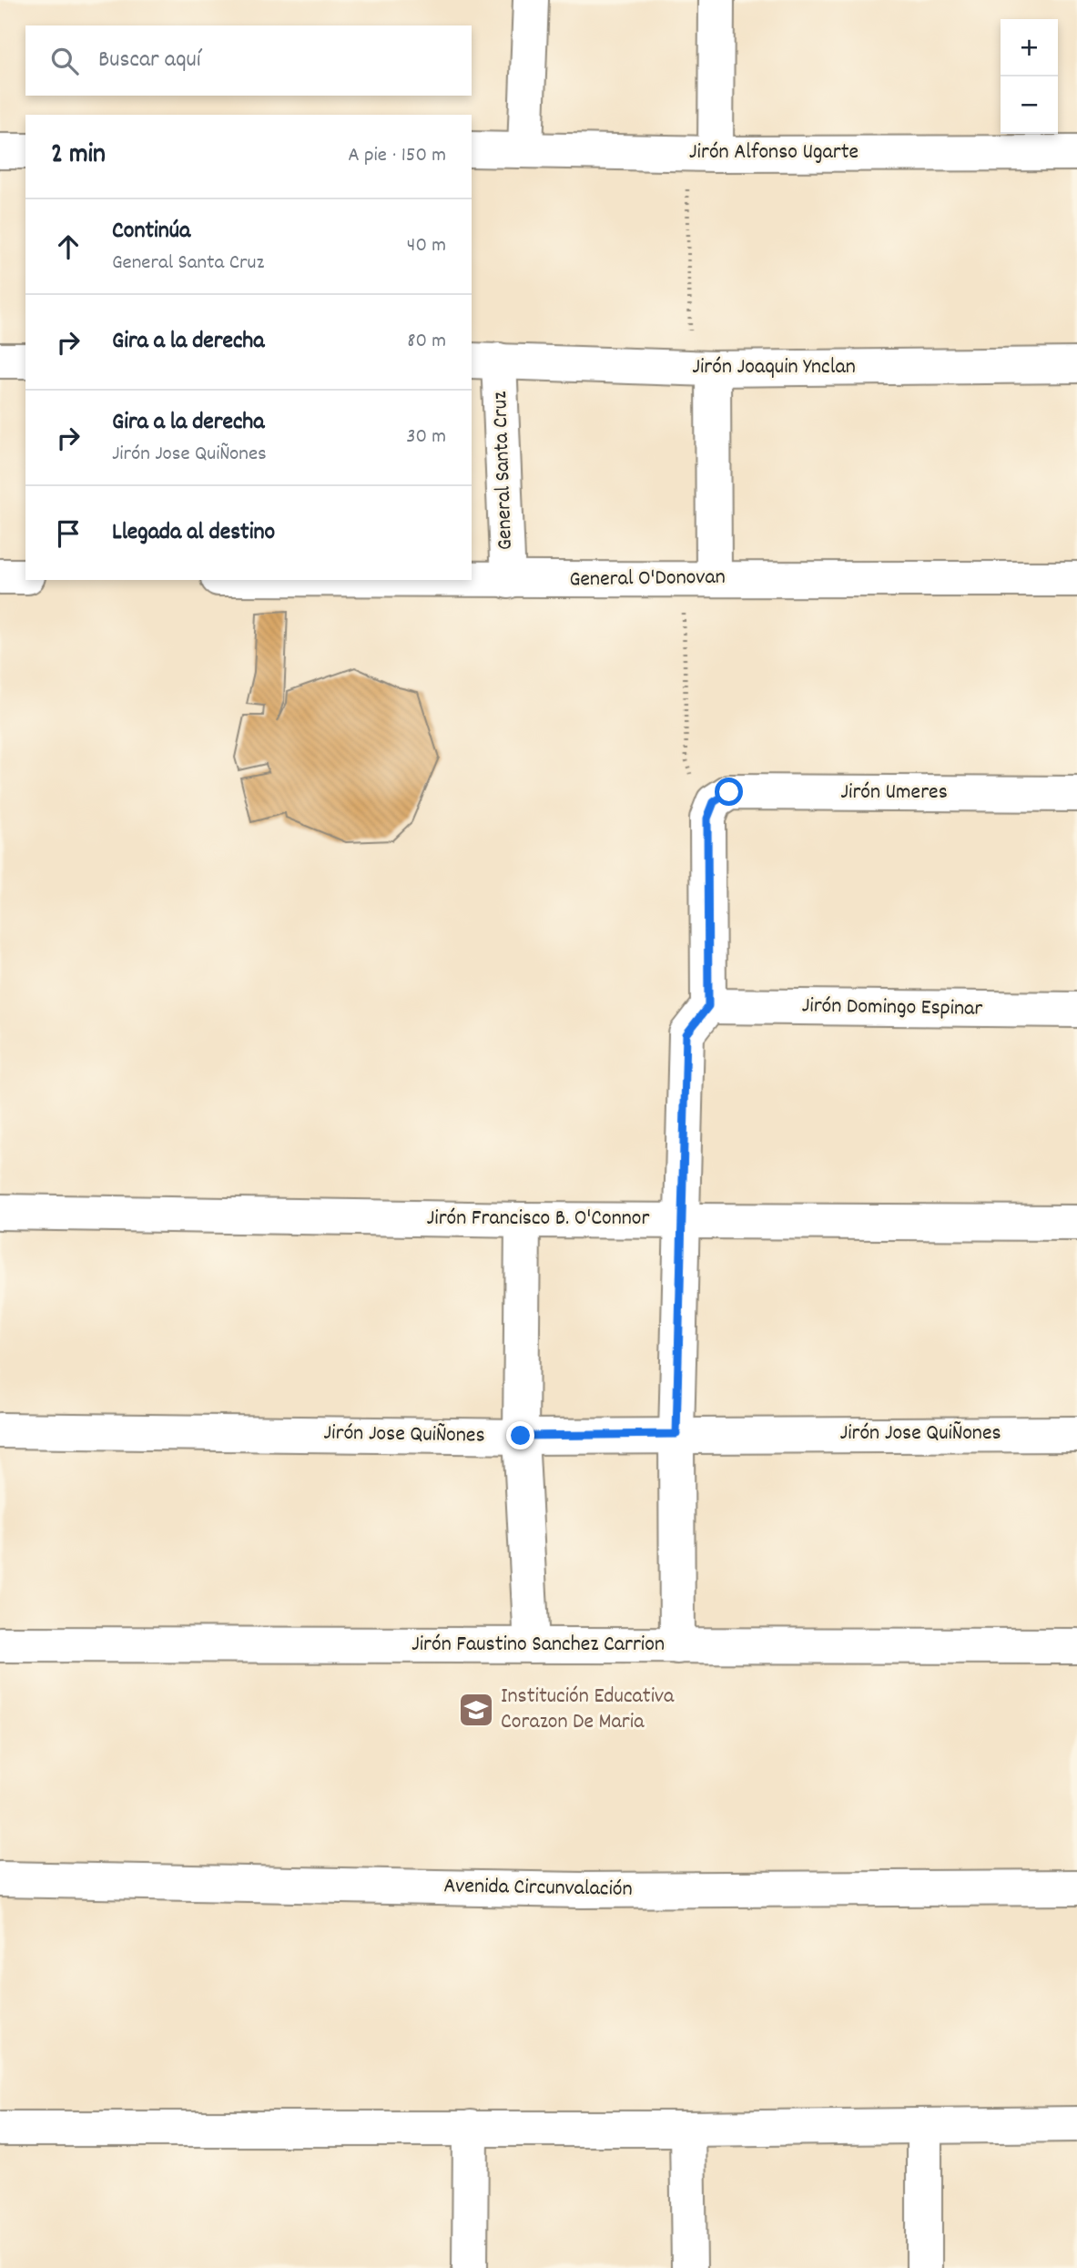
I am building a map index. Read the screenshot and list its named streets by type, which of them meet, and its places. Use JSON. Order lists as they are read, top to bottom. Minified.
{"streets":{"street":["Jirón Alfonso Ugarte","Jirón Joaquin Ynclan","General Santa Cruz","General O'Donovan","Jirón Umeres","Jirón Domingo Espinar","Jirón Francisco B. O'Connor","Jirón Jose QuiÑones","Jirón Faustino Sanchez Carrion","Avenida Circunvalación"]},"crossings":[["Jirón Joaquin Ynclan","General Santa Cruz"],["General Santa Cruz","General O'Donovan"]],"places":{"school or university":["Institución Educativa Corazon De Maria"]},"page":{"map_buttons":["+","−"],"search":"Buscar aquí","heading":["2 min","A pie · 150 m"],"list":[["Continúa","General Santa Cruz","40 m"],["Gira a la derecha","80 m"],["Gira a la derecha","Jirón Jose QuiÑones","30 m"],"Llegada al destino"]}}
